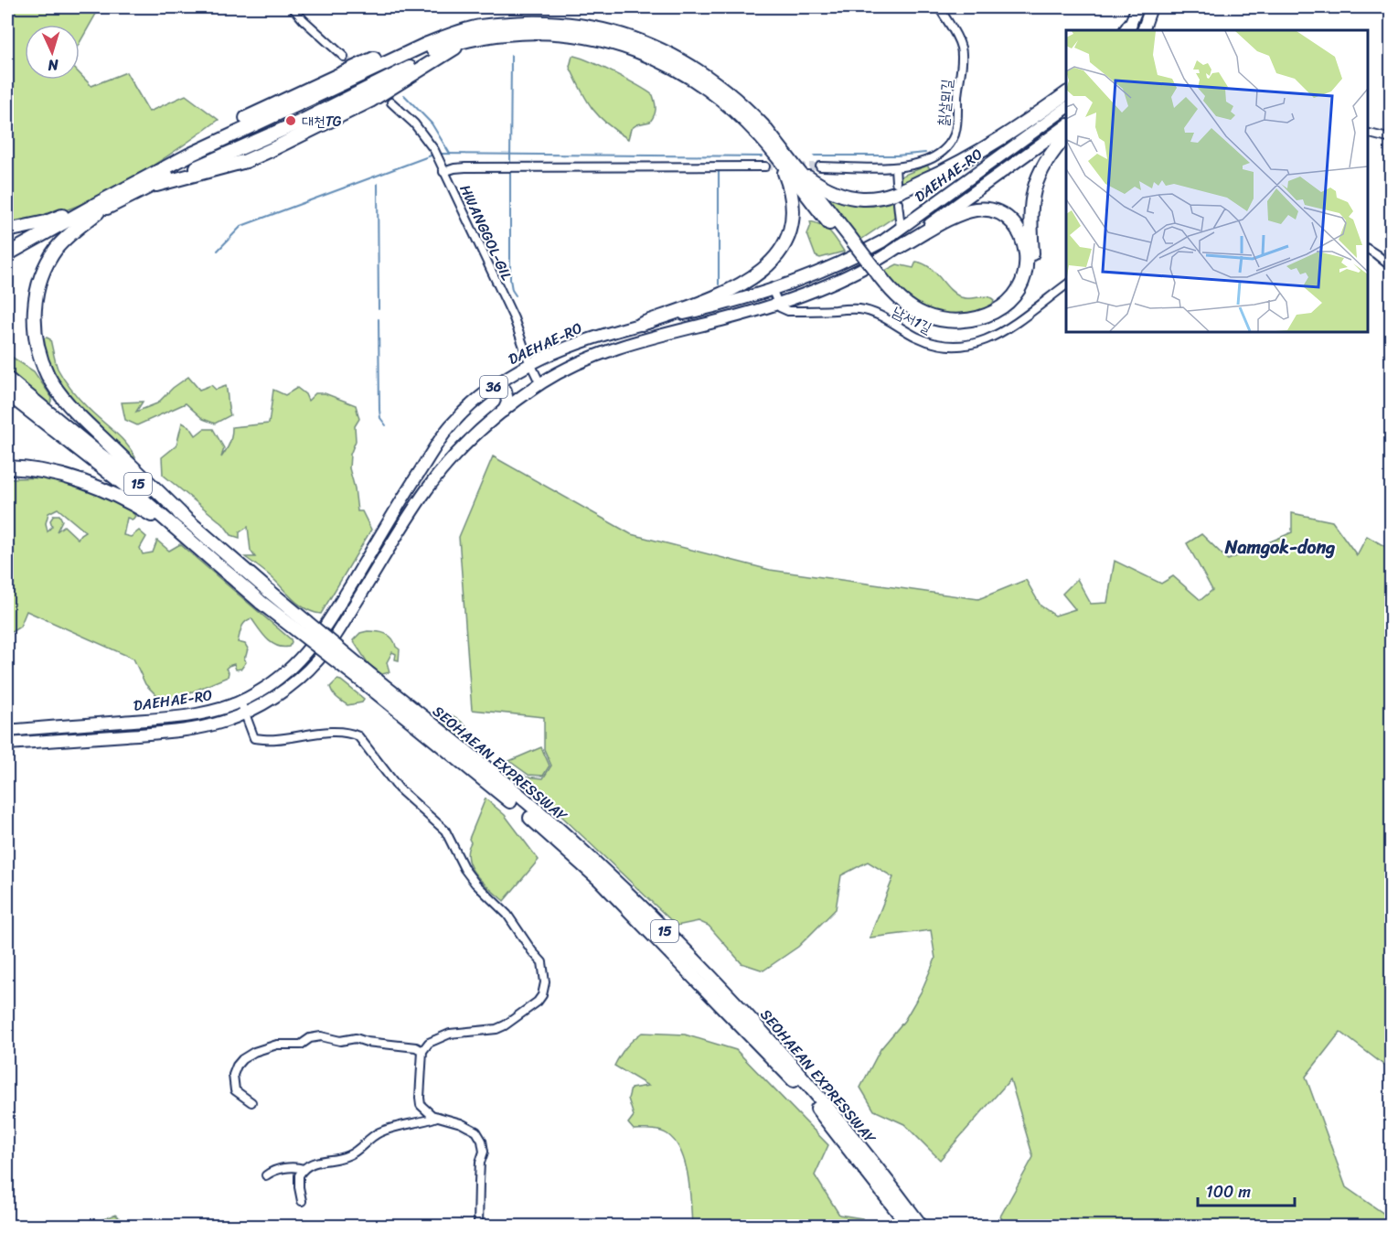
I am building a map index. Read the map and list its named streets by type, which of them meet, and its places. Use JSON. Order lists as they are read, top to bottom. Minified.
{"streets":{"highway":["DAEHAE-RO","36","15","SEOHAEAN EXPRESSWAY"],"street":["칡살뫼길","HWANGGOL-GIL","남서1길"]},"crossings":[["DAEHAE-RO","HWANGGOL-GIL"],["DAEHAE-RO","남서1길"]],"districts":["Namgok-dong"],"places":["대천TG"],"scale_bar":"100 m","north":"bottom"}
